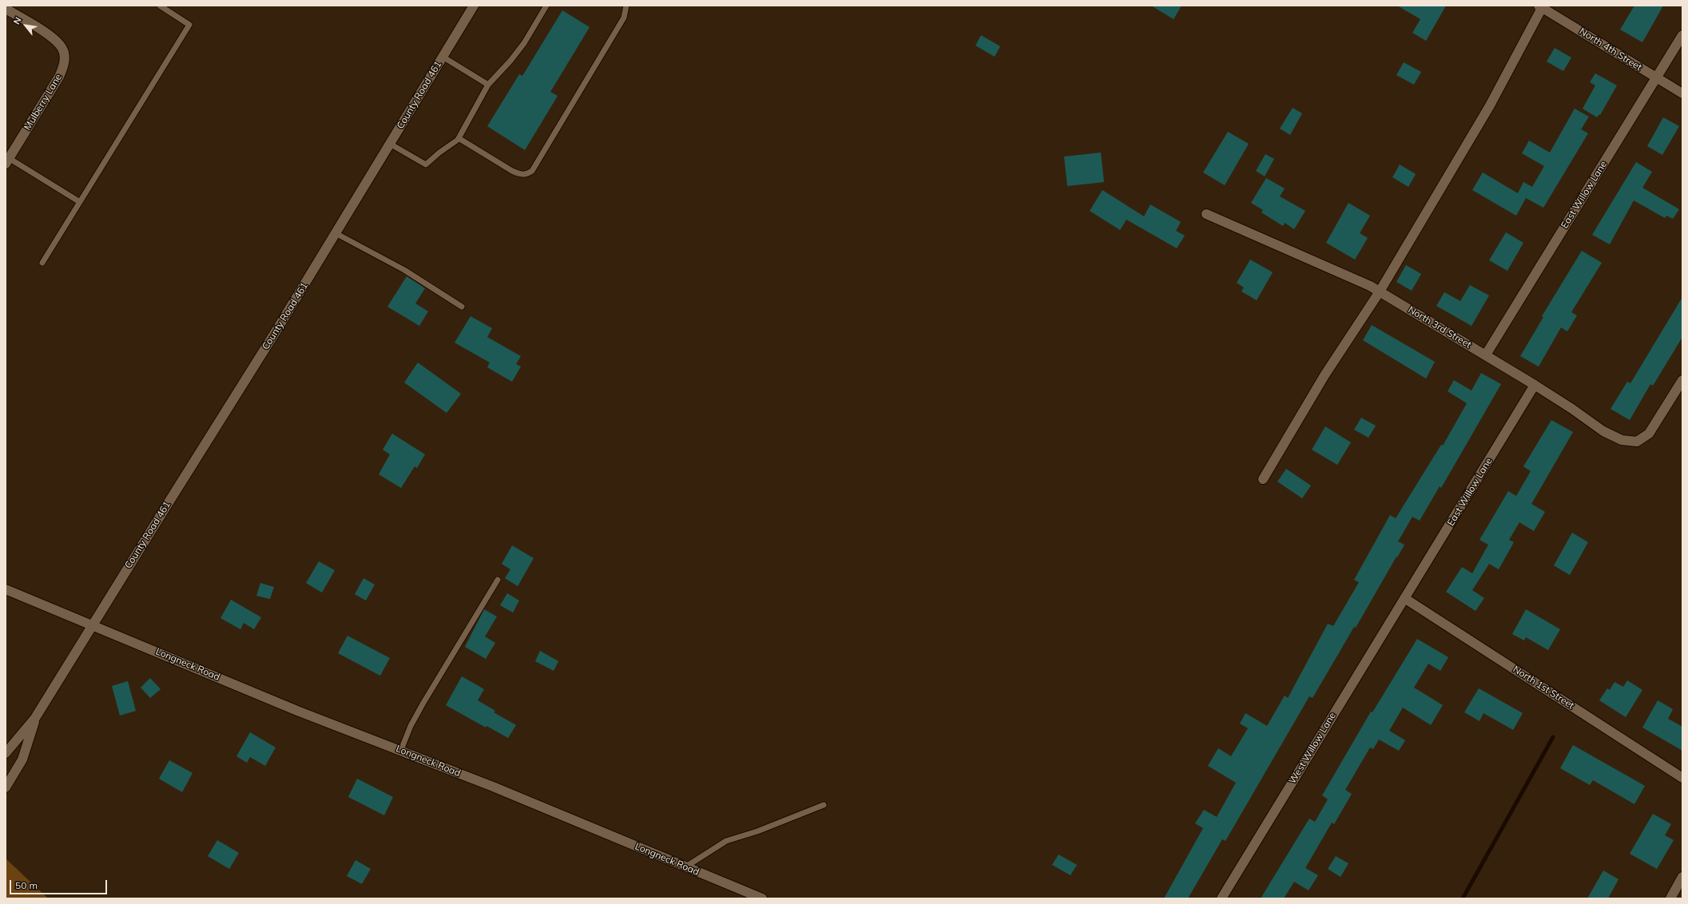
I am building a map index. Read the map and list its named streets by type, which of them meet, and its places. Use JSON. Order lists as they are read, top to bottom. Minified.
{"streets":{"street":["North 4th Street","County Road 461","Mulberry Lane","East Willow Lane","North 3rd Street","Longneck Road","North 1st Street","West Willow Lane"]},"crossings":[["North 4th Street","East Willow Lane"],["County Road 461","Longneck Road"],["East Willow Lane","North 3rd Street"],["East Willow Lane","North 1st Street"],["East Willow Lane","West Willow Lane"],["North 1st Street","West Willow Lane"]],"scale_bar":"50 m","north":"top left"}
